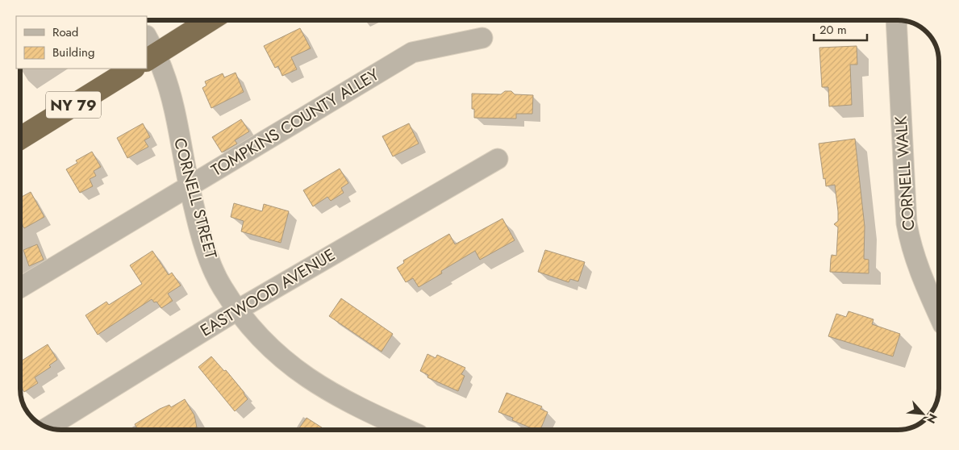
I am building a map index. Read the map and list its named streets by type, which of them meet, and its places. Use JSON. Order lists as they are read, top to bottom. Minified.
{"streets":{"highway":["NY 79"],"street":["TOMPKINS COUNTY ALLEY","CORNELL WALK","CORNELL STREET","EASTWOOD AVENUE"]},"crossings":[["TOMPKINS COUNTY ALLEY","CORNELL STREET"],["CORNELL STREET","EASTWOOD AVENUE"]],"legend":["Road","Building"],"scale_bar":"20 m","north":"bottom right"}
